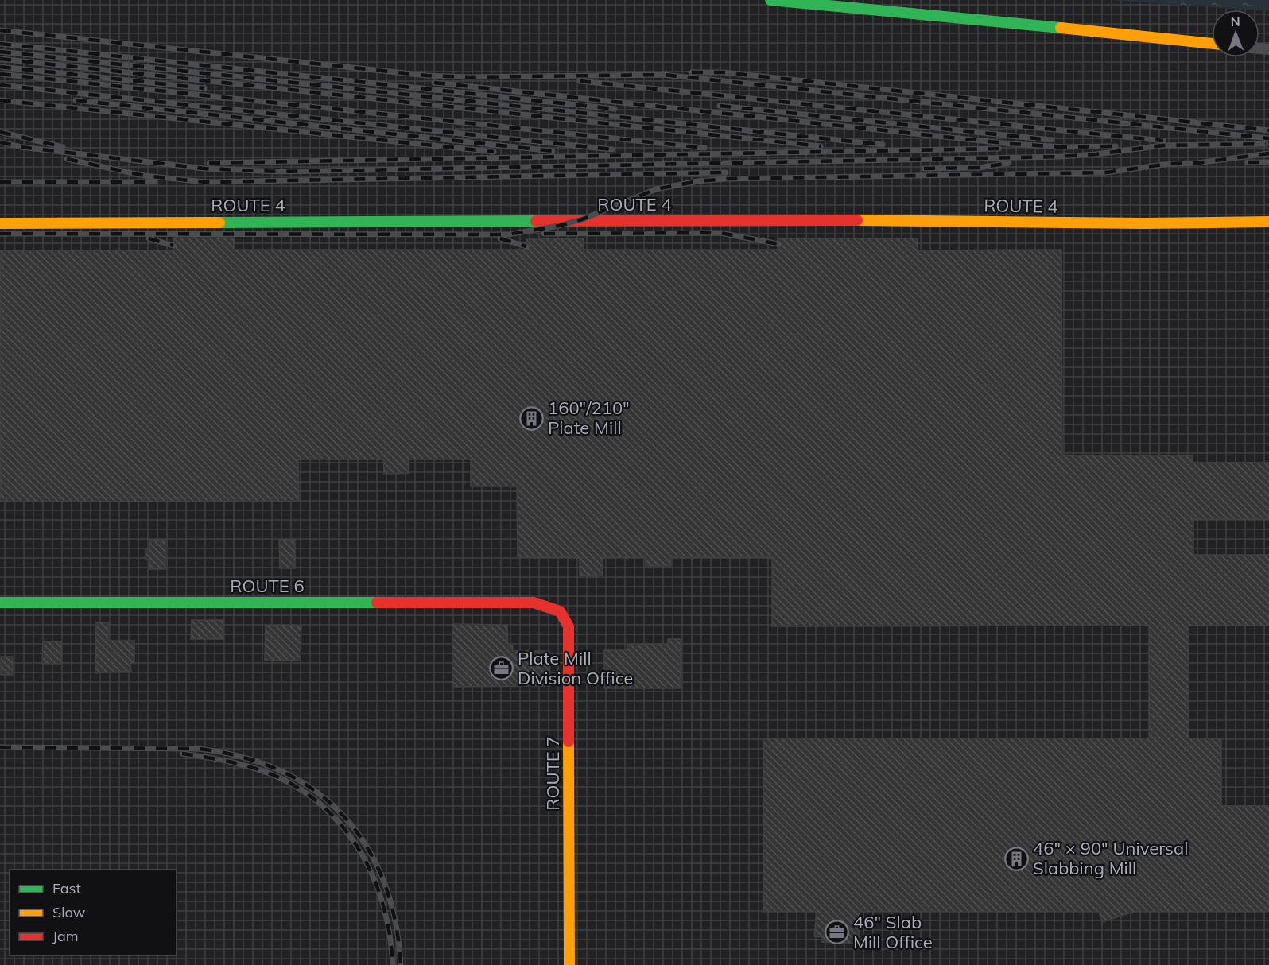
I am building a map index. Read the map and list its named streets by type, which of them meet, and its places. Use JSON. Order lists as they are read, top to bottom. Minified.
{"streets":{"street":["ROUTE 4","ROUTE 6","ROUTE 7"]},"crossings":[["ROUTE 6","ROUTE 7"]],"places":{"building":["160\"/210\" Plate Mill","46\" × 90\" Universal Slabbing Mill"],"office":["Plate Mill Division Office","46\" Slab Mill Office"]},"legend":["Fast","Slow","Jam"],"north":"top"}
